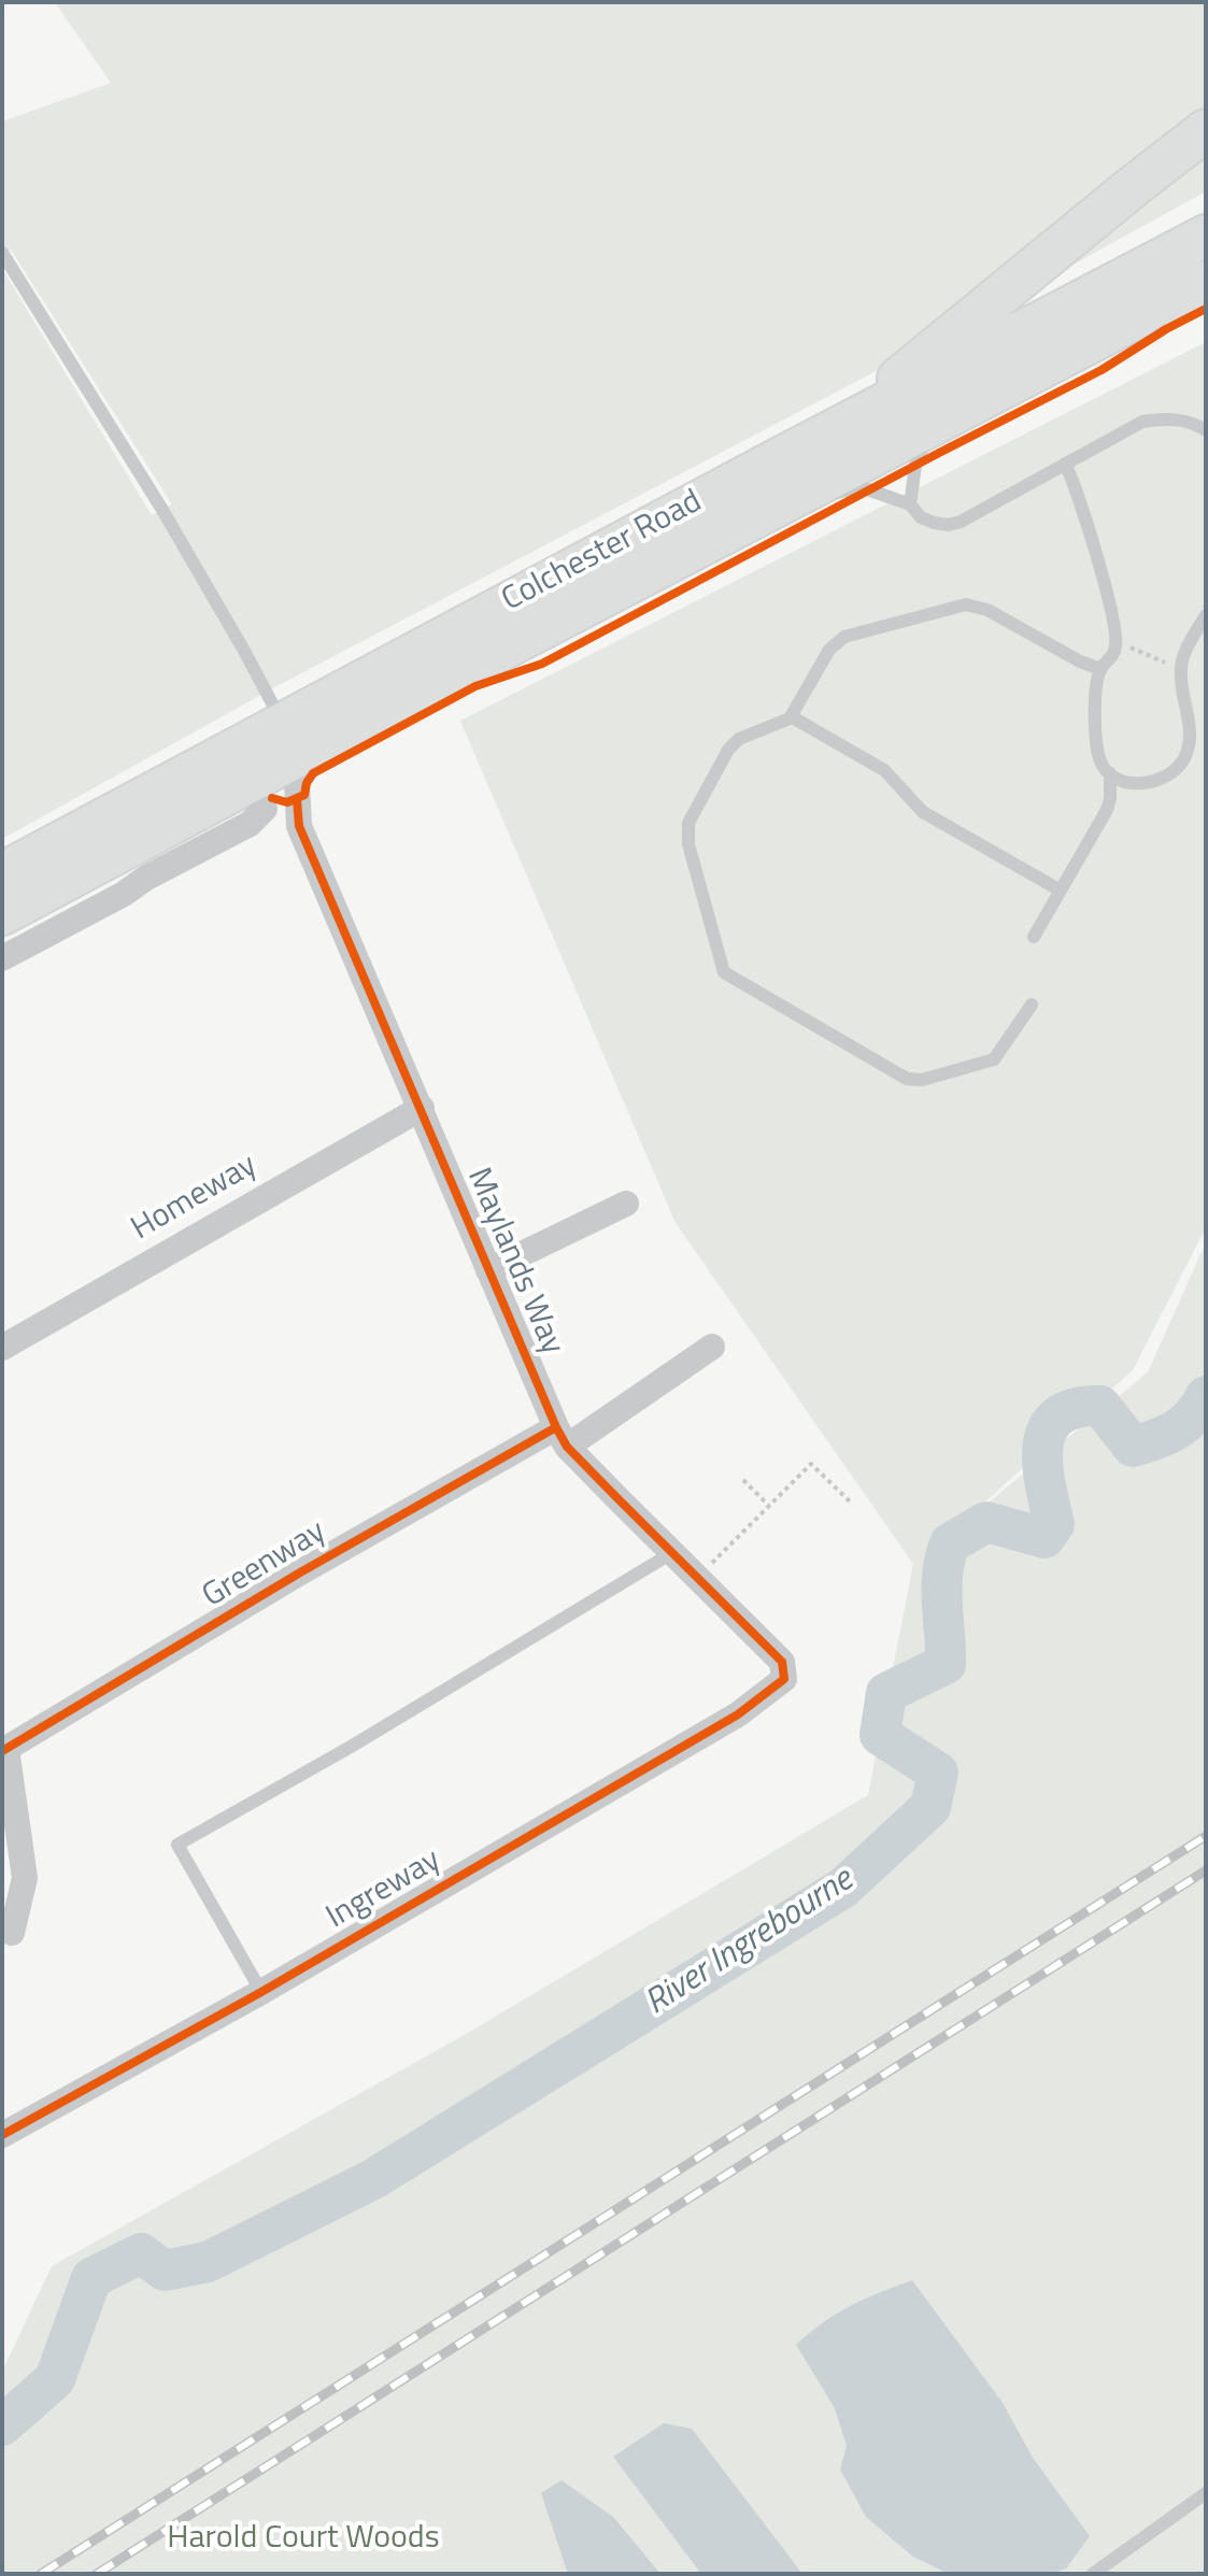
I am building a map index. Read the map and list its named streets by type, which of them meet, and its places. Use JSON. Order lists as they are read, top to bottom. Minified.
{"streets":{"highway":["Colchester Road"],"street":["Homeway","Maylands Way","Greenway","Ingreway"]},"crossings":[["Colchester Road","Maylands Way"],["Homeway","Maylands Way"],["Maylands Way","Greenway"],["Maylands Way","Ingreway"]],"water":["River Ingrebourne"],"parks":["Harold Court Woods"]}
